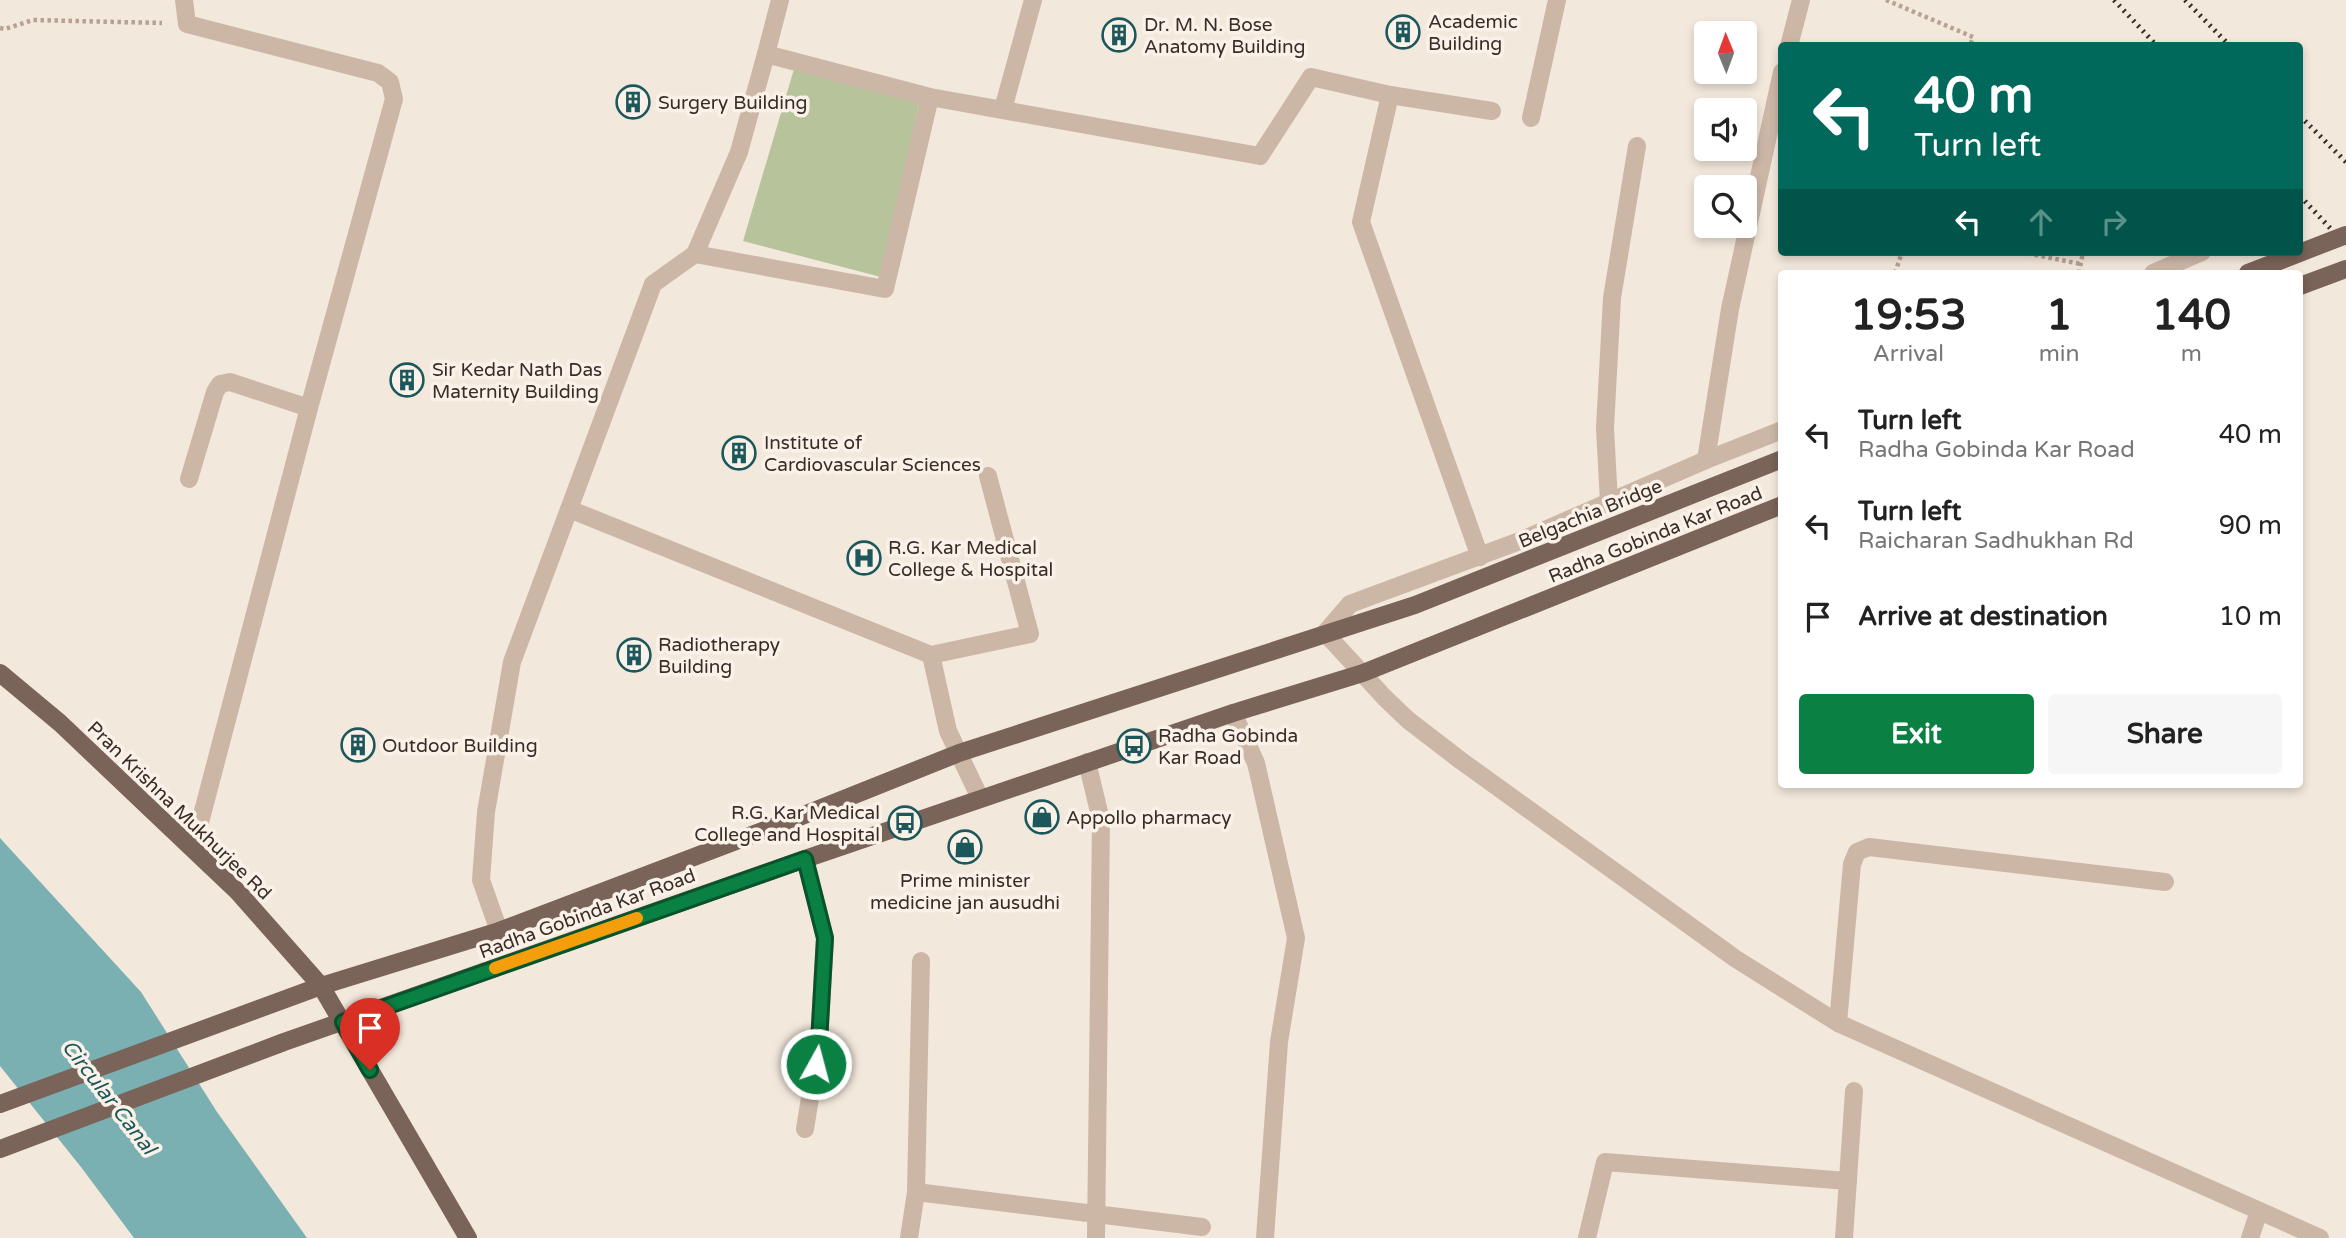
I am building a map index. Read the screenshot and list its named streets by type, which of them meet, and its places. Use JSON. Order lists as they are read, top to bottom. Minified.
{"streets":{"main road":["Belgachia Bridge","Radha Gobinda Kar Road","Pran Krishna Mukhurjee Rd"]},"crossings":[["Belgachia Bridge","Radha Gobinda Kar Road"],["Radha Gobinda Kar Road","Pran Krishna Mukhurjee Rd"]],"water":["Circular Canal"],"places":{"building":["Academic Building","Dr. M. N. Bose Anatomy Building","Surgery Building","Sir Kedar Nath Das Maternity Building","Institute of Cardiovascular Sciences","Radiotherapy Building","Outdoor Building"],"hospital":["R.G. Kar Medical College & Hospital"],"bus stop":["Radha Gobinda Kar Road","R.G. Kar Medical College and Hospital"],"shop":["Appollo pharmacy","Prime minister medicine jan ausudhi"]},"north":"top","page":{"turn":["40 m","Turn left"],"eta":["19:53","Arrival","1","min","140","m"],"list":[{"name":"Turn left","note":"Radha Gobinda Kar Road","value":"40 m"},{"name":"Turn left","note":"Raicharan Sadhukhan Rd","value":"90 m"},{"name":"Arrive at destination","value":"10 m"}],"buttons":["Exit","Share"]}}
